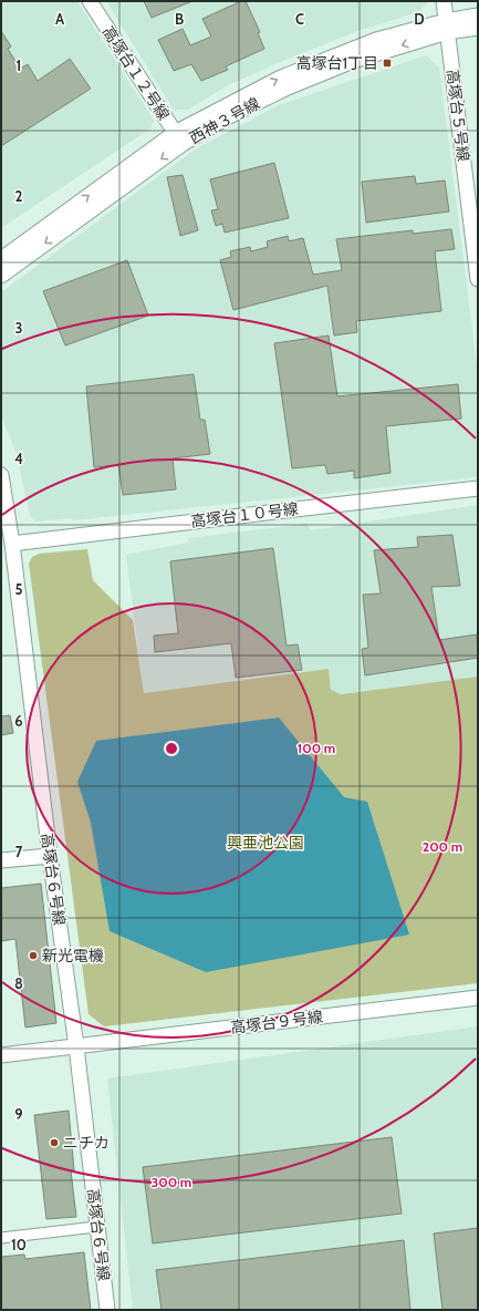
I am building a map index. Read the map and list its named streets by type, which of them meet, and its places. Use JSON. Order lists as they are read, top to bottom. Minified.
{"streets":{"street":["高塚台１２号線","高塚台５号線","西神３号線","高塚台１０号線","高塚台６号線","高塚台９号線"]},"crossings":[["高塚台１２号線","西神３号線"],["高塚台５号線","西神３号線"],["高塚台１０号線","高塚台６号線"],["高塚台６号線","高塚台９号線"]],"parks":["興亜池公園"],"places":{"transit":["高塚台1丁目"],"other":["新光電機","ニチカ"]},"grid":{"columns":["A","B","C","D"],"rows":["1","2","3","4","5","6","7","8","9","10"]},"rings":["100 m","200 m","300 m"]}
